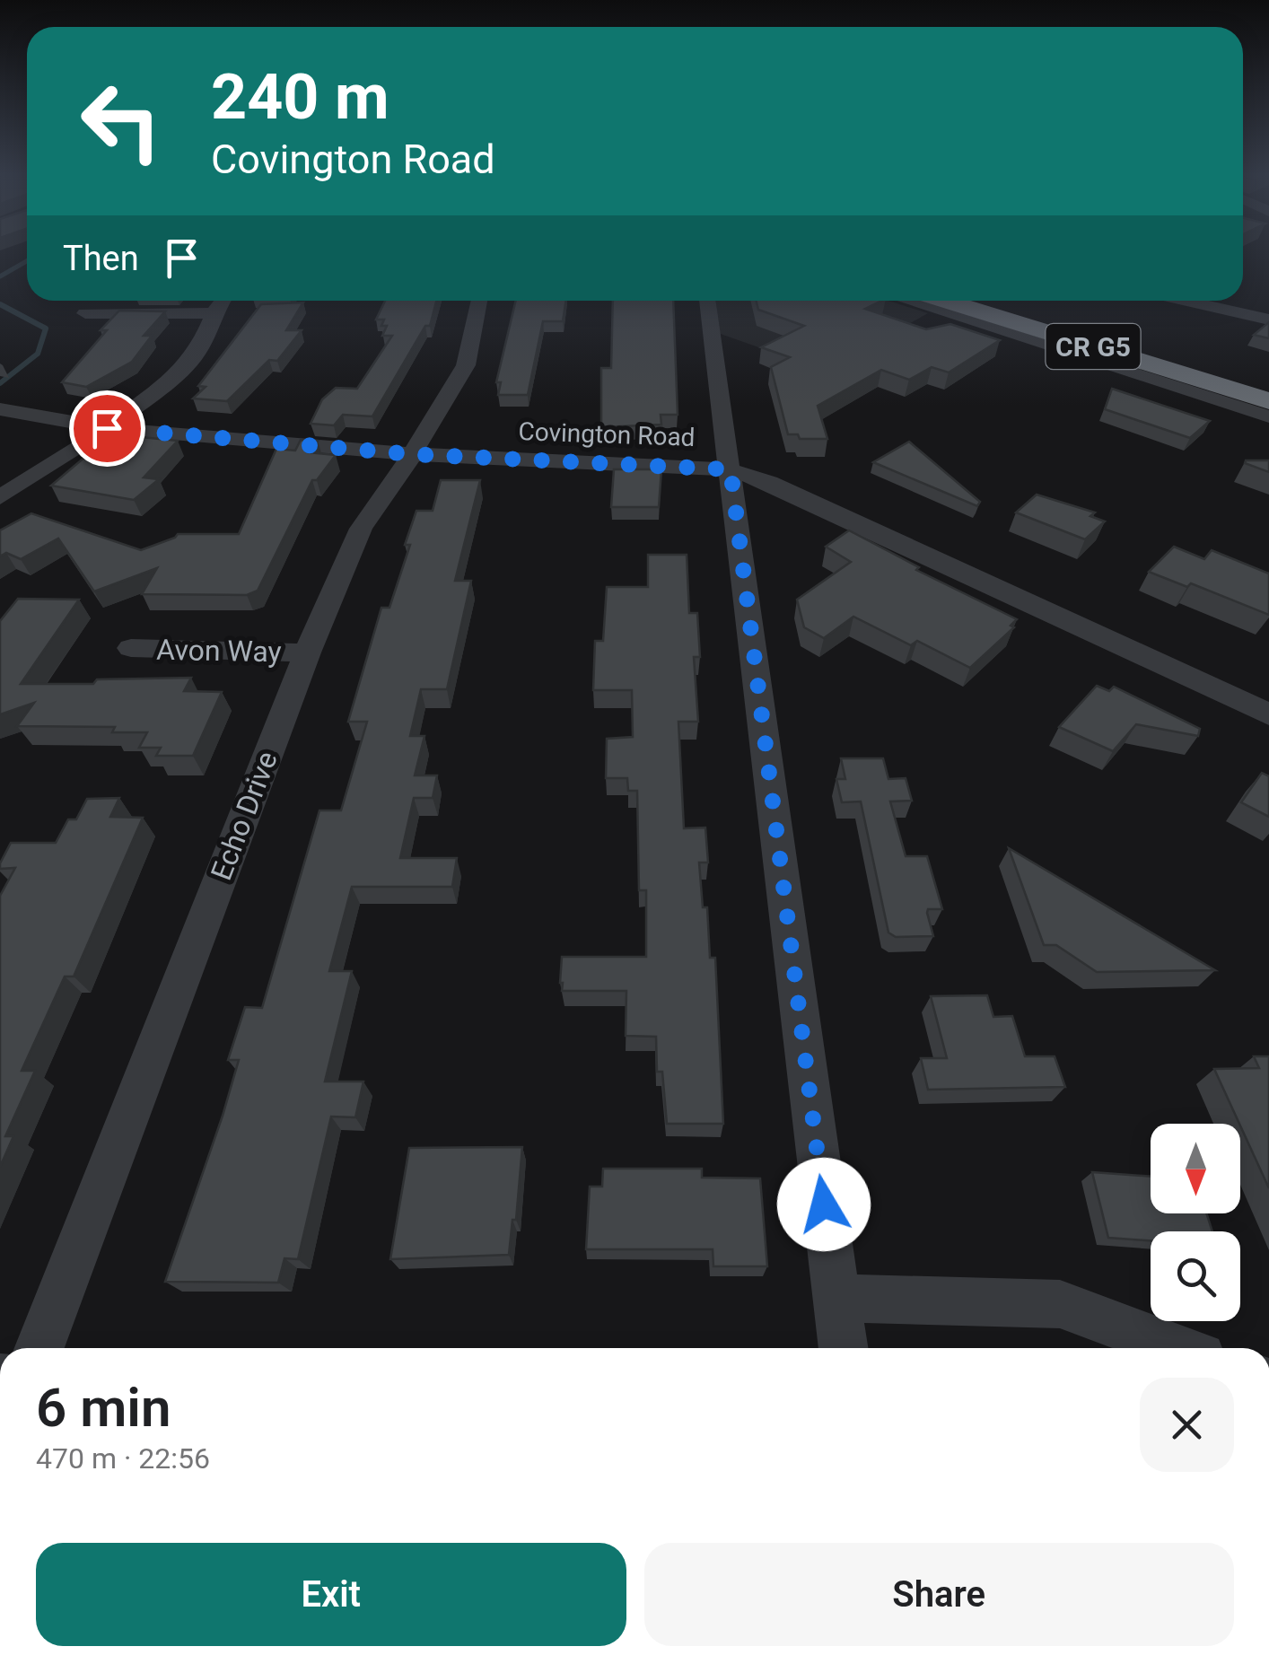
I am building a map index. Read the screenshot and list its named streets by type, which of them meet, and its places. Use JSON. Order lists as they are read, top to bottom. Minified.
{"streets":{"highway":["CR G5"],"street":["Covington Road","Avon Way","Echo Drive"]},"crossings":[["Covington Road","Echo Drive"],["Avon Way","Echo Drive"]],"north":"bottom","page":{"turn":["240 m","Covington Road"],"then":"Then","heading":["6 min","470 m · 22:56"],"buttons":["Exit","Share"]}}
